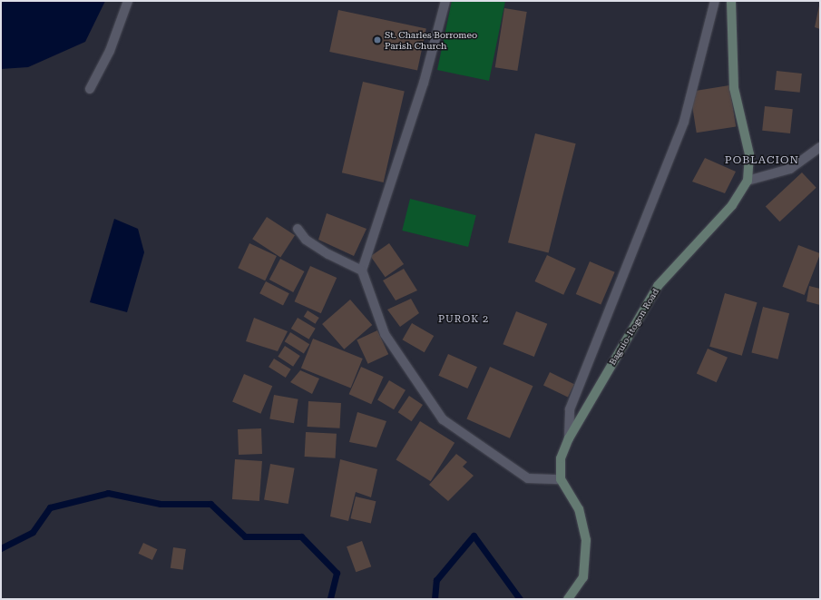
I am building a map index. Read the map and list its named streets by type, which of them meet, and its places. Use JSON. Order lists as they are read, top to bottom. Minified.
{"streets":{"main road":["Baguio-Itogon Road"]},"districts":["POBLACION","PUROK 2"],"places":["St. Charles Borromeo Parish Church"]}
